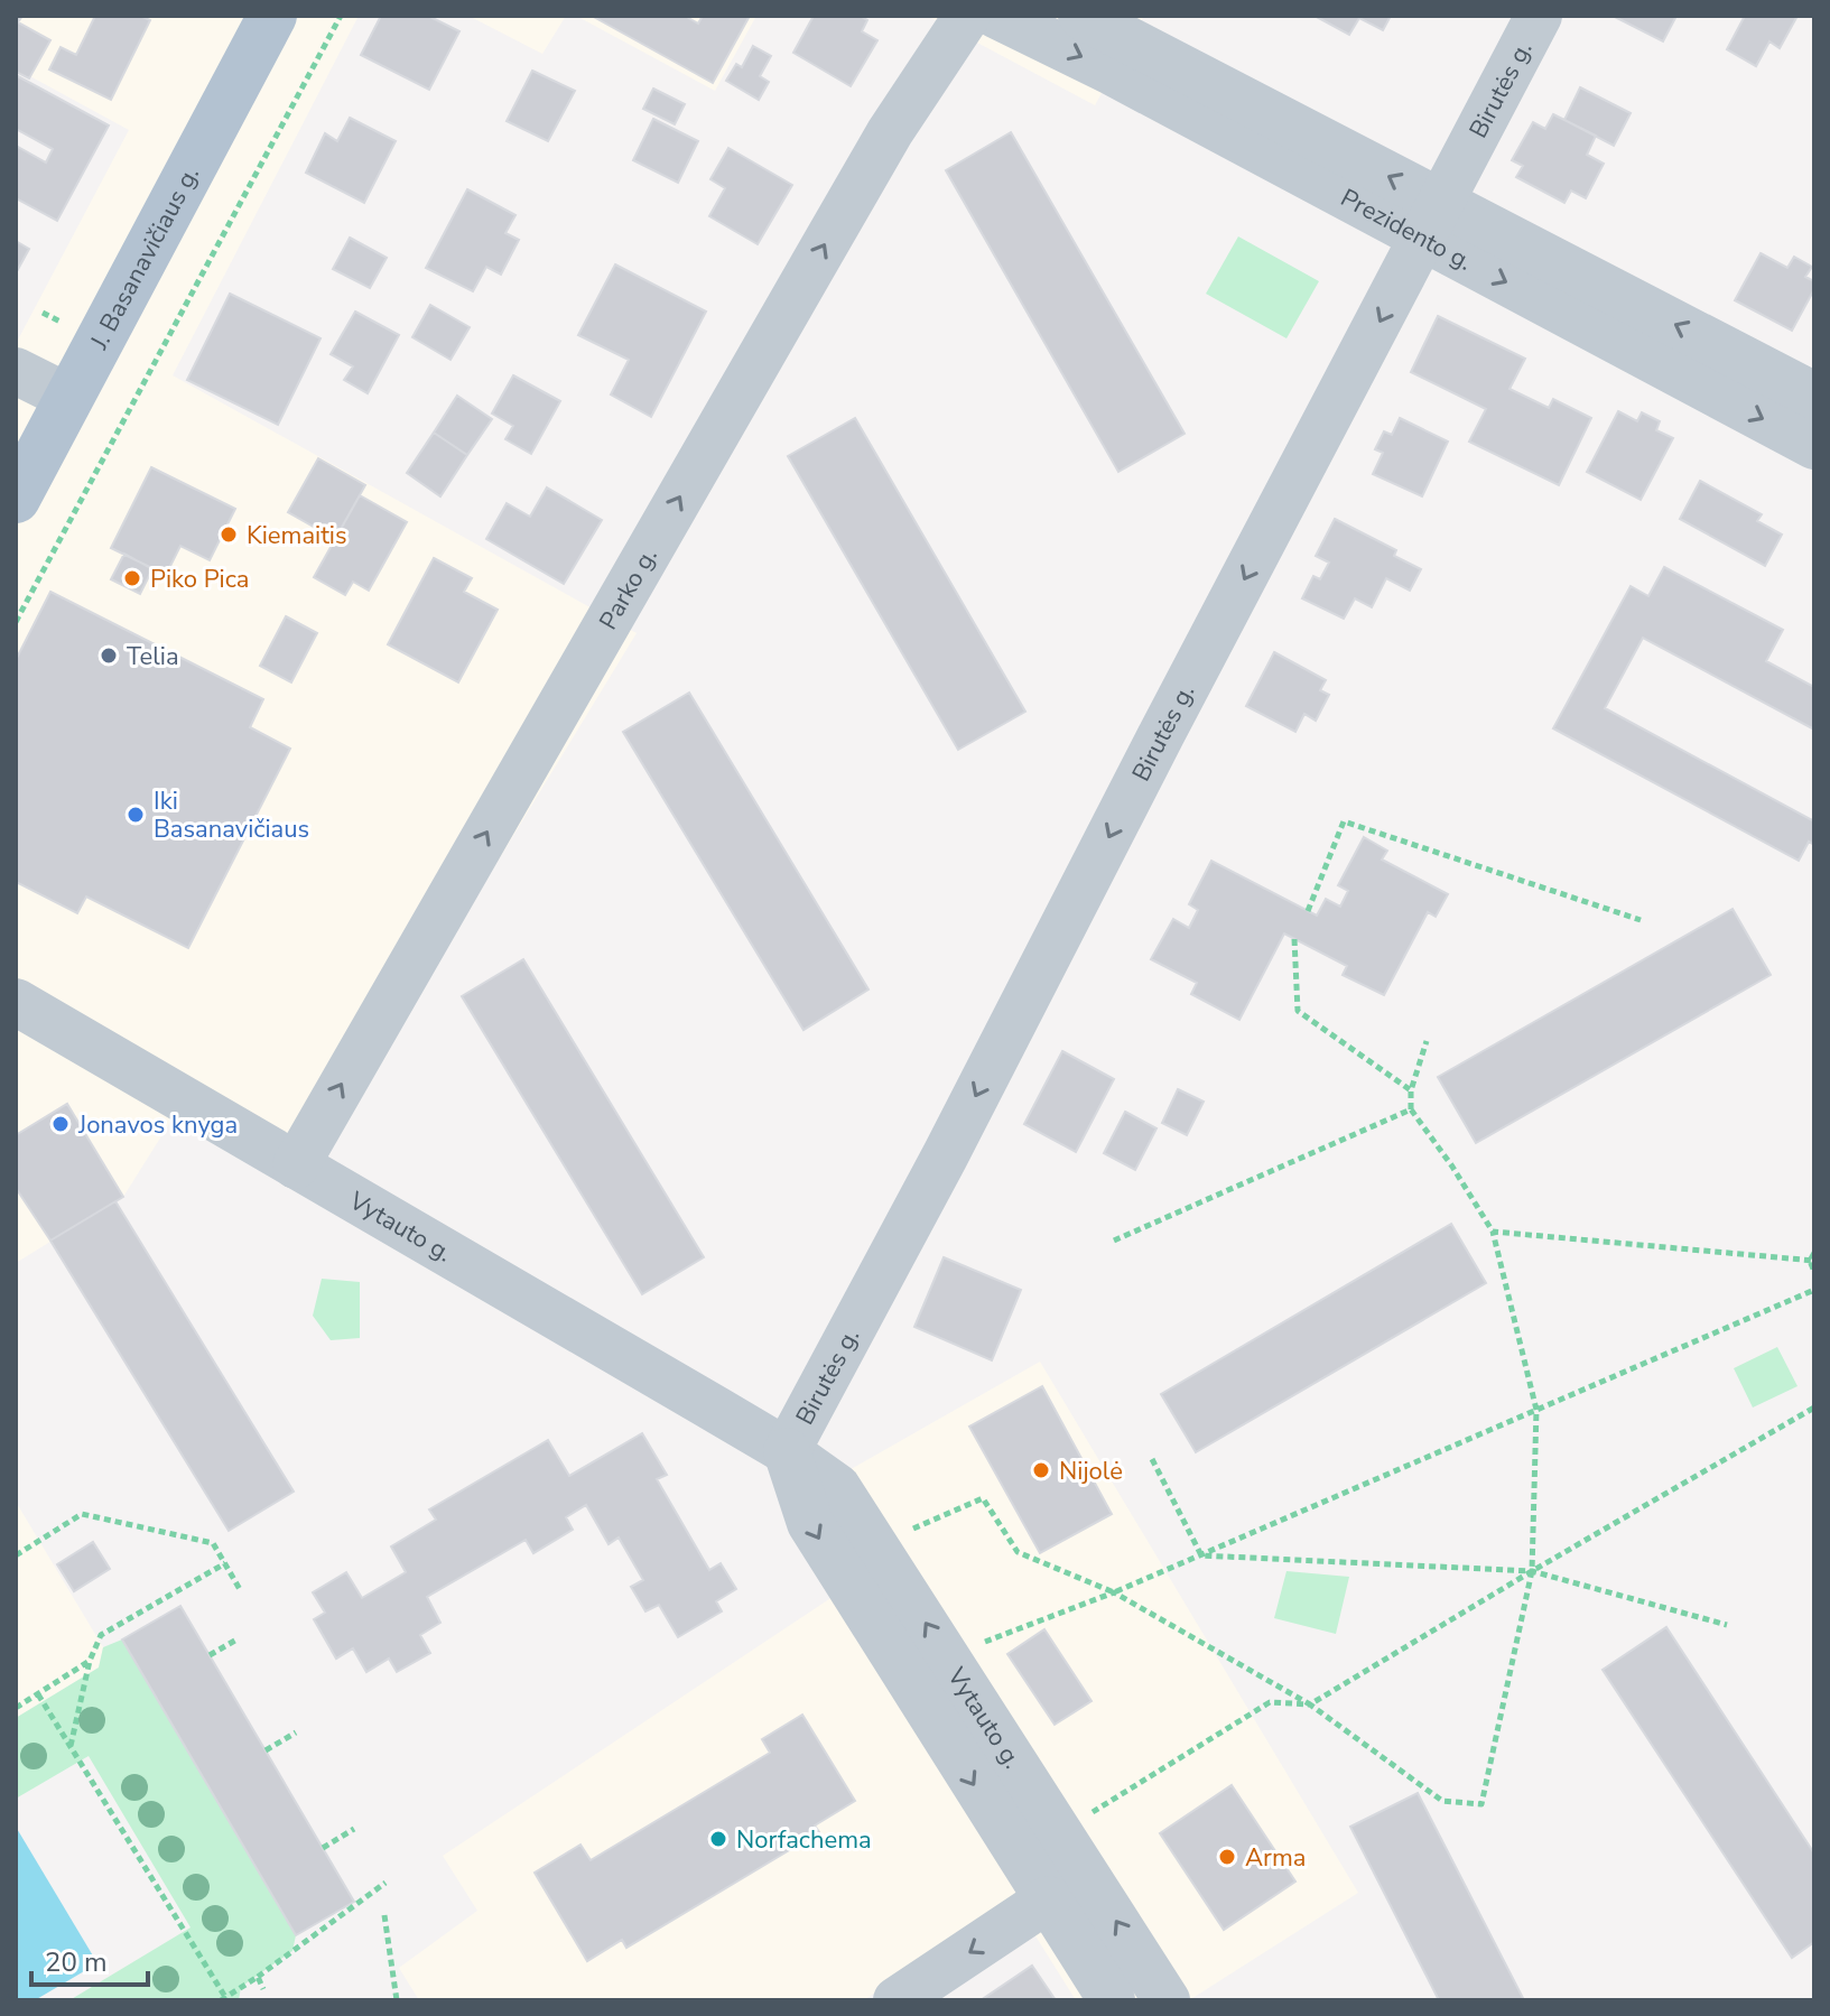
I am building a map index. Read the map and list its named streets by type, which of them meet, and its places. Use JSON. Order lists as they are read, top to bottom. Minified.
{"streets":{"main road":["J. Basanavičiaus g."],"street":["Birutės g.","Prezidento g.","Parko g.","Vytauto g."]},"crossings":[["Birutės g.","Prezidento g."],["Birutės g.","Vytauto g."],["Parko g.","Vytauto g."]],"one_way":["Birutės g.","Parko g."],"places":["Kiemaitis","Piko Pica","Telia","Iki Basanavičiaus","Jonavos knyga","Nijolė","Norfachema","Arma"],"scale_bar":"20 m"}
